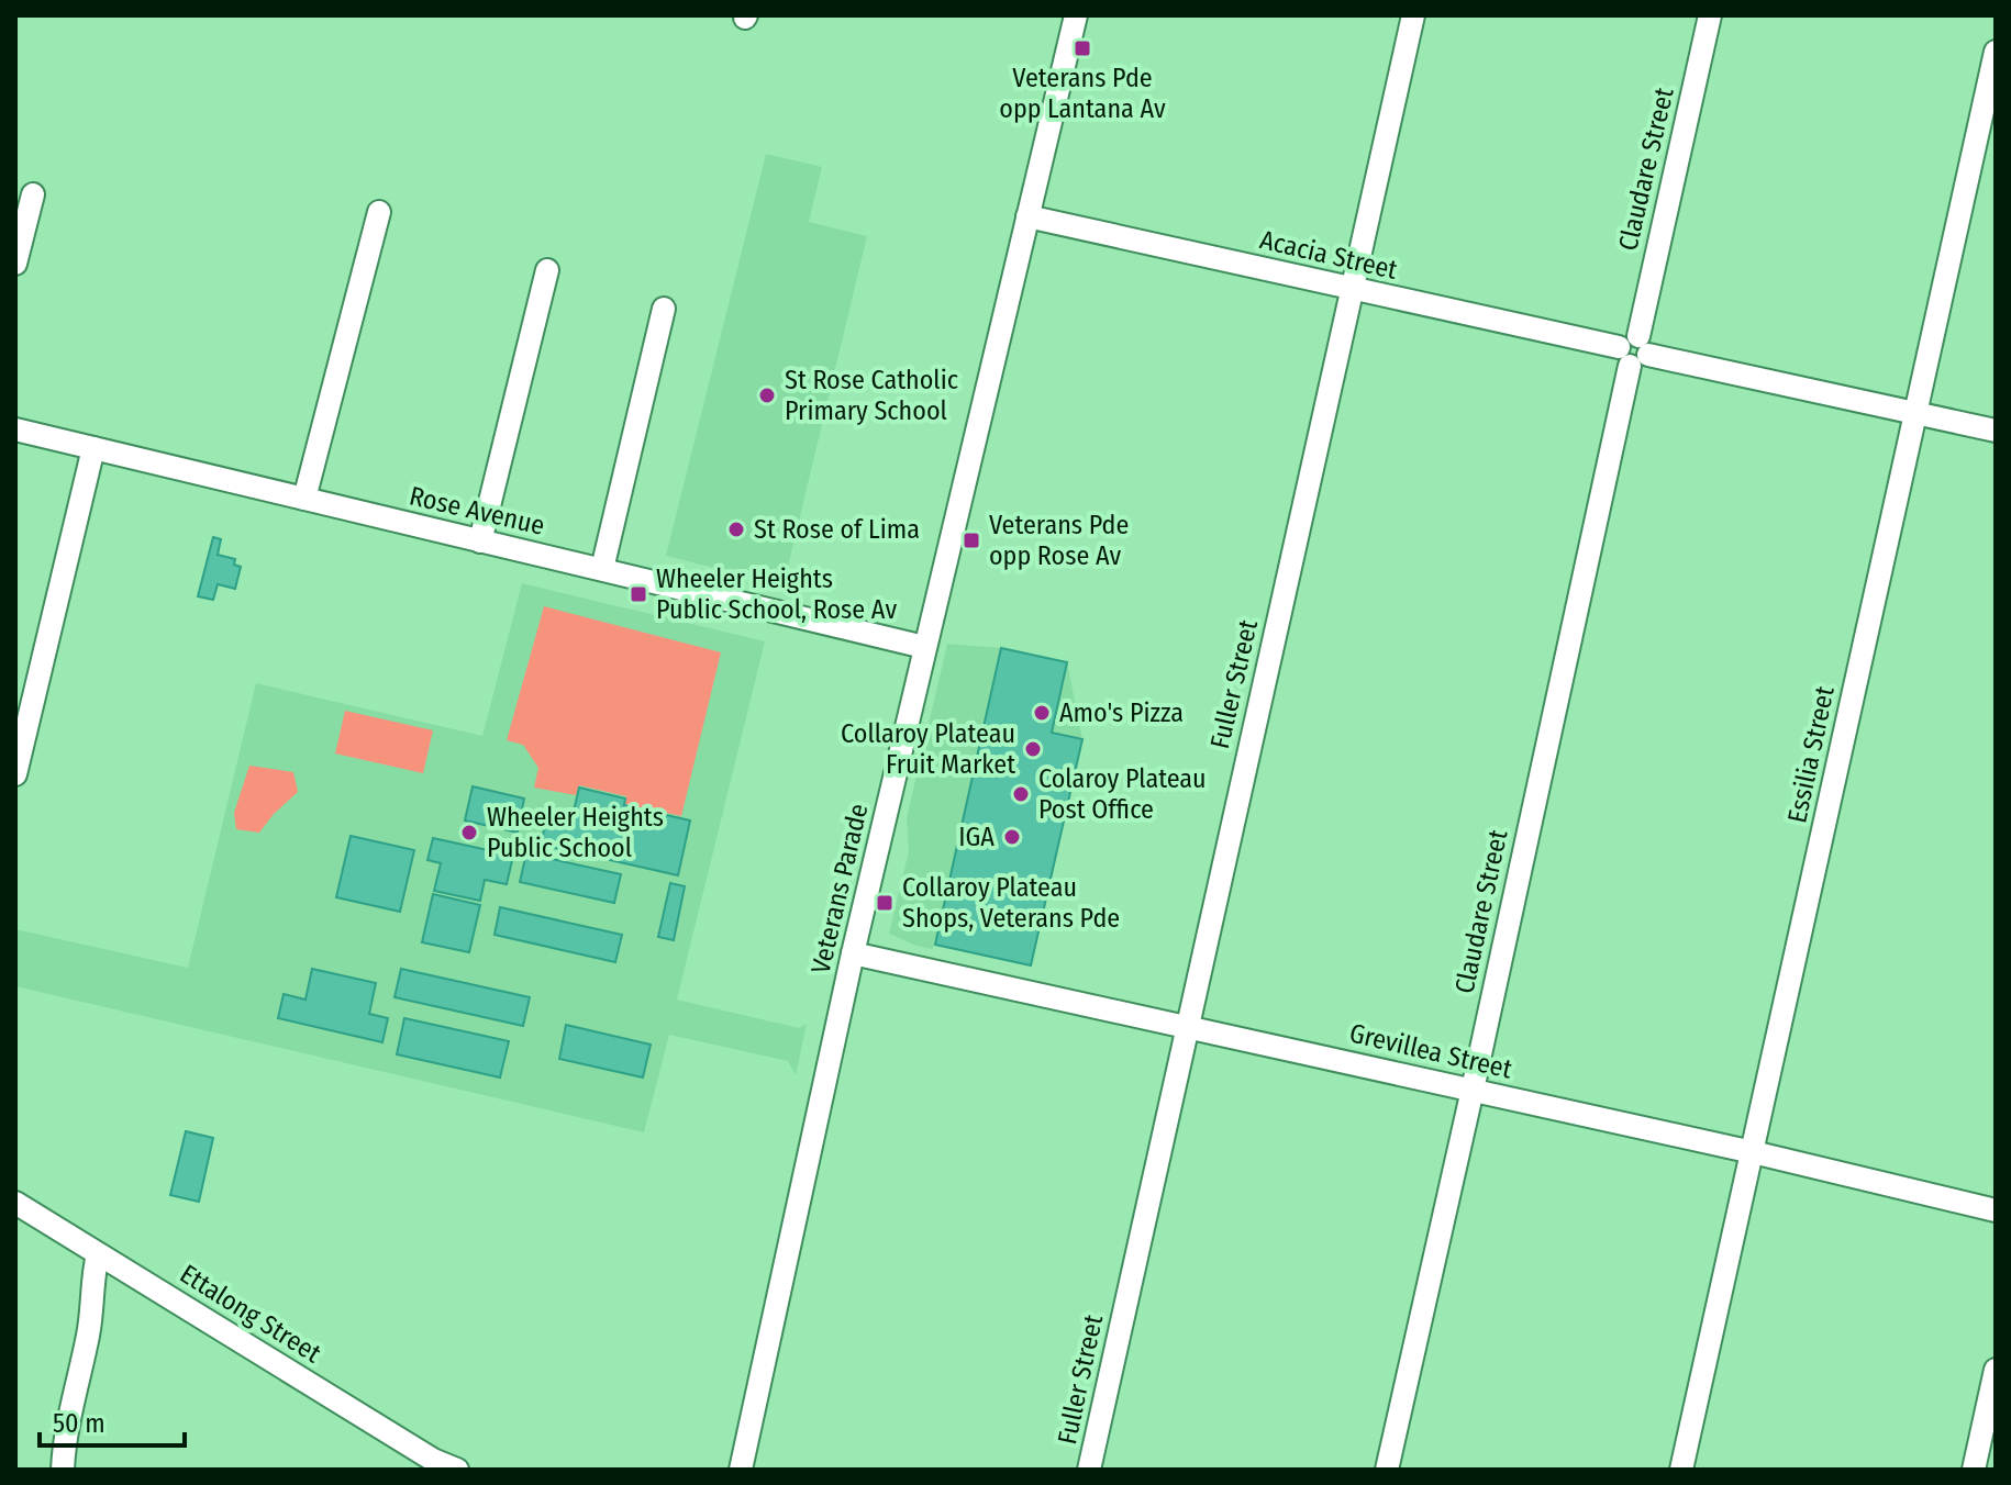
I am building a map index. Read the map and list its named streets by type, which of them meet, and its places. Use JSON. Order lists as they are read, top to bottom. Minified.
{"streets":{"street":["Claudare Street","Acacia Street","Rose Avenue","Fuller Street","Essilia Street","Veterans Parade","Grevillea Street","Ettalong Street"]},"crossings":[["Claudare Street","Acacia Street"],["Claudare Street","Grevillea Street"],["Acacia Street","Fuller Street"],["Acacia Street","Essilia Street"],["Acacia Street","Veterans Parade"],["Rose Avenue","Veterans Parade"],["Fuller Street","Grevillea Street"],["Essilia Street","Grevillea Street"],["Veterans Parade","Grevillea Street"]],"places":{"transit":["Veterans Pde opp Lantana Av","Veterans Pde opp Rose Av","Wheeler Heights Public School, Rose Av","Collaroy Plateau Shops, Veterans Pde"],"other":["St Rose Catholic Primary School","St Rose of Lima","Amo's Pizza","Collaroy Plateau Fruit Market","Colaroy Plateau Post Office","Wheeler Heights Public School","IGA"]},"scale_bar":"50 m"}
